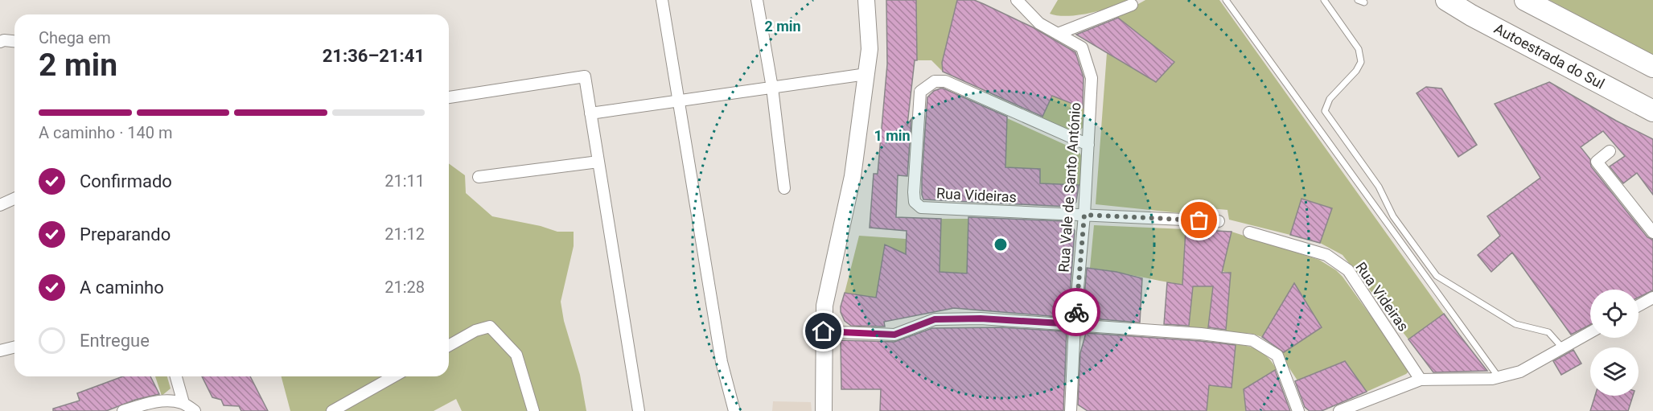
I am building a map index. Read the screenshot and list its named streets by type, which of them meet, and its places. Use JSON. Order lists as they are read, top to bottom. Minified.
{"streets":{"highway":["Autoestrada do Sul"],"street":["Rua Vale de Santo António","Rua Videiras"]},"crossings":[["Rua Vale de Santo António","Rua Videiras"]],"page":{"heading":["2 min","Chega em","21:36–21:41"],"bar":"A caminho · 140 m","list":[["Confirmado","21:11"],["Preparando","21:12"],["A caminho","21:28"],"Entregue"]},"rings":["2 min","1 min"]}
